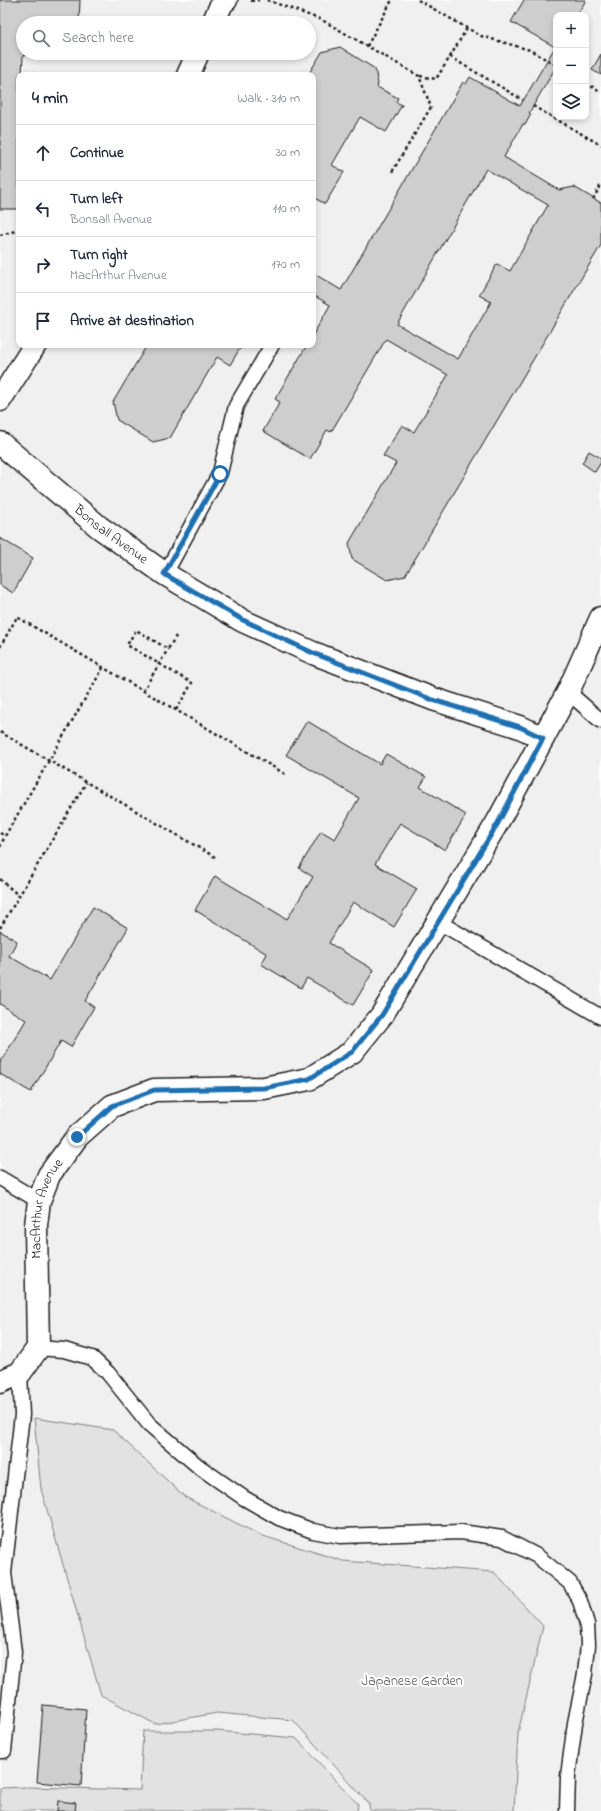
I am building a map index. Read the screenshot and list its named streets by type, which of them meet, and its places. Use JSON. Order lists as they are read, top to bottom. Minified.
{"streets":{"street":["Bonsall Avenue","MacArthur Avenue"]},"crossings":[["Bonsall Avenue","MacArthur Avenue"]],"parks":["Japanese Garden"],"page":{"map_buttons":["+","−"],"search":"Search here","heading":["4 min","Walk · 310 m"],"list":[["Continue","30 m"],["Turn left","Bonsall Avenue","110 m"],["Turn right","MacArthur Avenue","170 m"],"Arrive at destination"]}}
